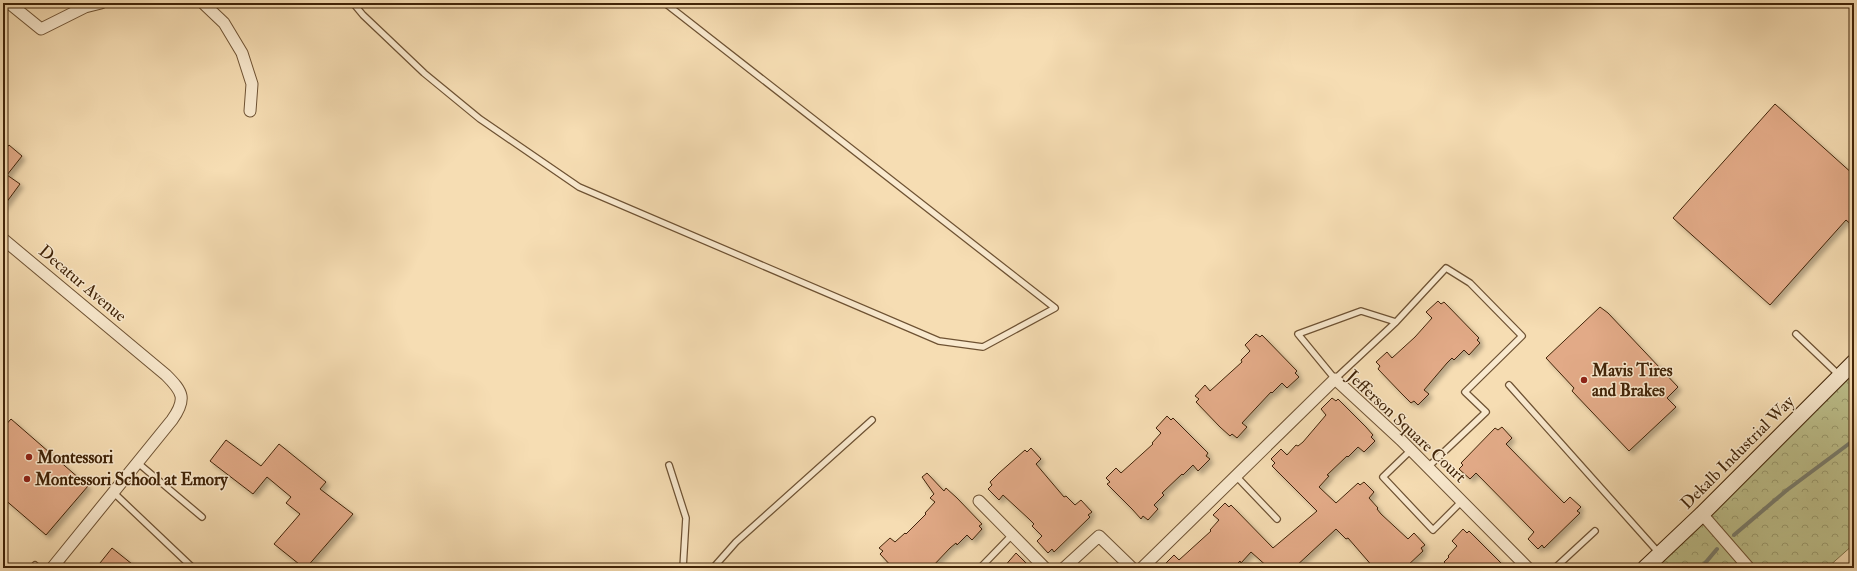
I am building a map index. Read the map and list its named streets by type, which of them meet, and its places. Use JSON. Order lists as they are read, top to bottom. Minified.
{"streets":{"main road":["Dekalb Industrial Way"],"street":["Decatur Avenue","Jefferson Square Court"]},"places":["Mavis Tires and Brakes","Montessori","Montessori School at Emory"]}
